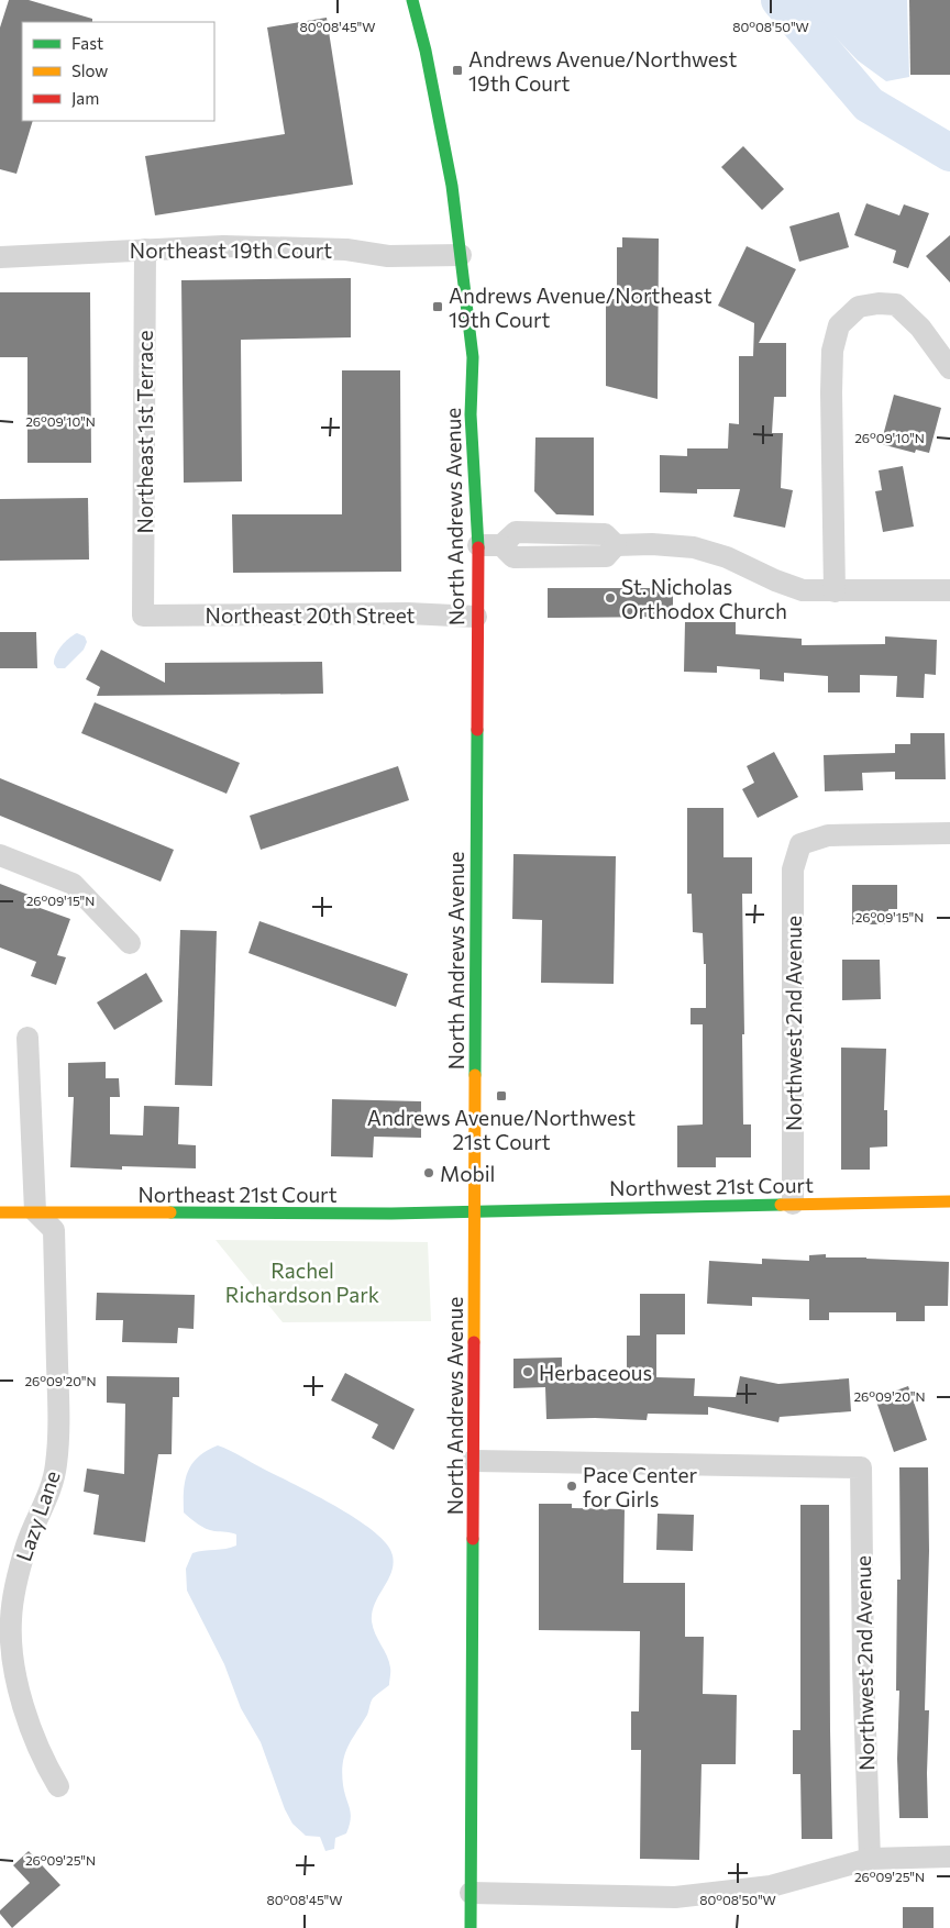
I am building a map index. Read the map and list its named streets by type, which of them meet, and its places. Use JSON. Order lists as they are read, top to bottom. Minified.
{"streets":{"main road":["North Andrews Avenue","Northwest 21st Court","Northeast 21st Court"],"street":["Northeast 19th Court","Northeast 1st Terrace","Northeast 20th Street","Northwest 2nd Avenue","Lazy Lane"]},"crossings":[["Northeast 19th Court","Northeast 1st Terrace"],["Northeast 19th Court","North Andrews Avenue"],["Northeast 1st Terrace","Northeast 20th Street"],["North Andrews Avenue","Northeast 20th Street"],["North Andrews Avenue","Northwest 2nd Avenue"],["North Andrews Avenue","Northwest 21st Court"],["North Andrews Avenue","Northeast 21st Court"],["Northwest 2nd Avenue","Northwest 21st Court"],["Northwest 21st Court","Northeast 21st Court"],["Northeast 21st Court","Lazy Lane"]],"parks":["Rachel Richardson Park"],"places":{"transit":["Andrews Avenue/Northwest 19th Court","Andrews Avenue/Northeast 19th Court","Andrews Avenue/Northwest 21st Court"],"other":["St. Nicholas Orthodox Church","Mobil","Herbaceous","Pace Center for Girls"]},"legend":["Fast","Slow","Jam"],"coordinates":["80°08'45\"W","80°08'50\"W","26°09'10\"N","26°09'15\"N","26°09'20\"N","26°09'25\"N"]}
